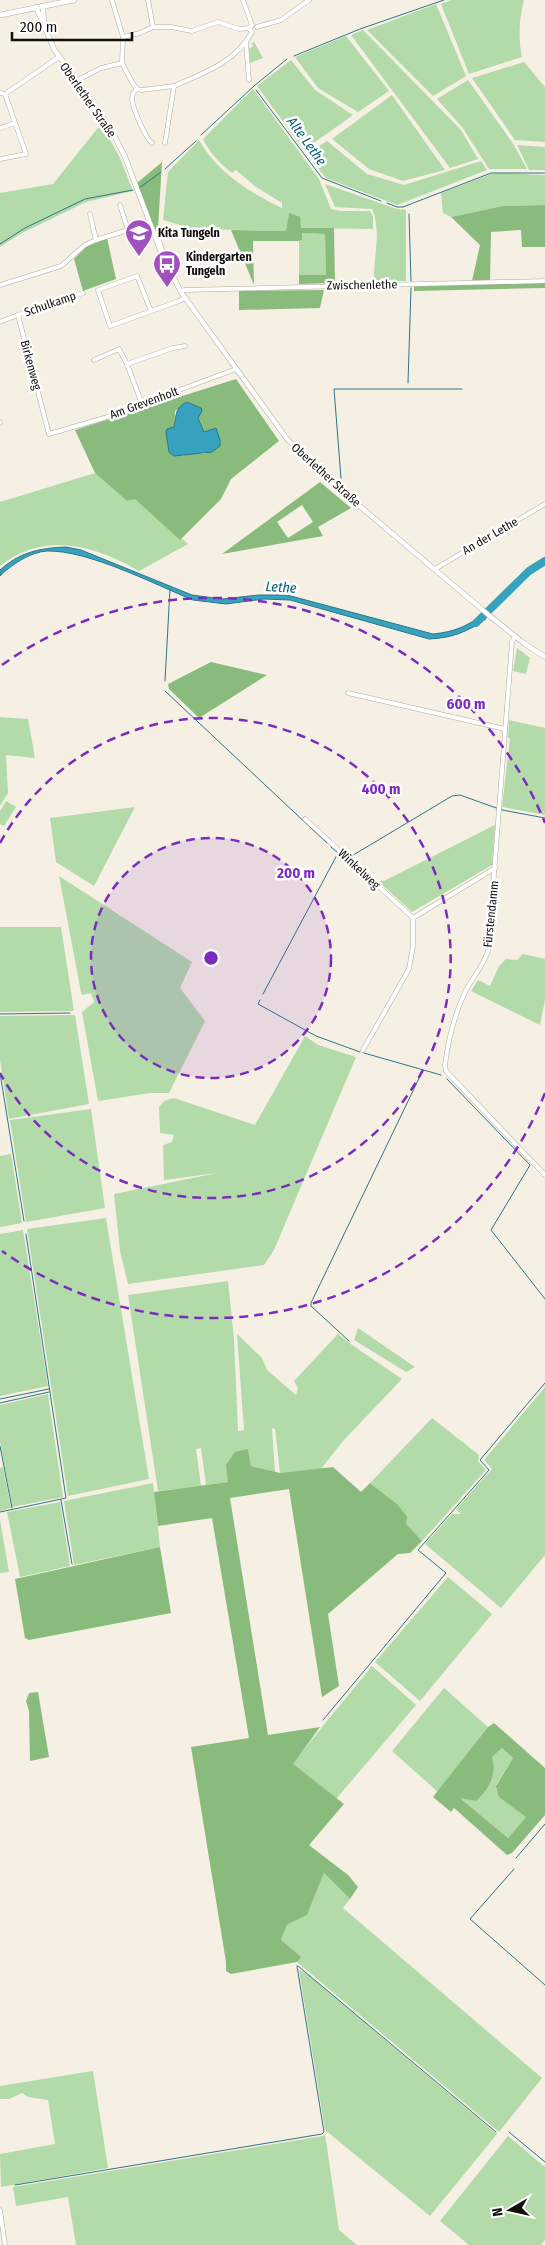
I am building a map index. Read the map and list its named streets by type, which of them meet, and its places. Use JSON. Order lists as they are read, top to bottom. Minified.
{"streets":{"street":["Oberlether Straße","Zwischenlethe","Schulkamp","Birkenweg","Am Grevenholt","An der Lethe","Winkelweg","Fürstendamm"]},"crossings":[["Oberlether Straße","Zwischenlethe"],["Oberlether Straße","Am Grevenholt"],["Oberlether Straße","An der Lethe"],["Oberlether Straße","Fürstendamm"],["Schulkamp","Birkenweg"],["Birkenweg","Am Grevenholt"]],"water":["Alte Lethe","Lethe"],"places":{"school or university":["Kita Tungeln"],"bus stop":["Kindergarten Tungeln"]},"scale_bar":"200 m","north":"left","rings":["600 m","400 m","200 m"]}
